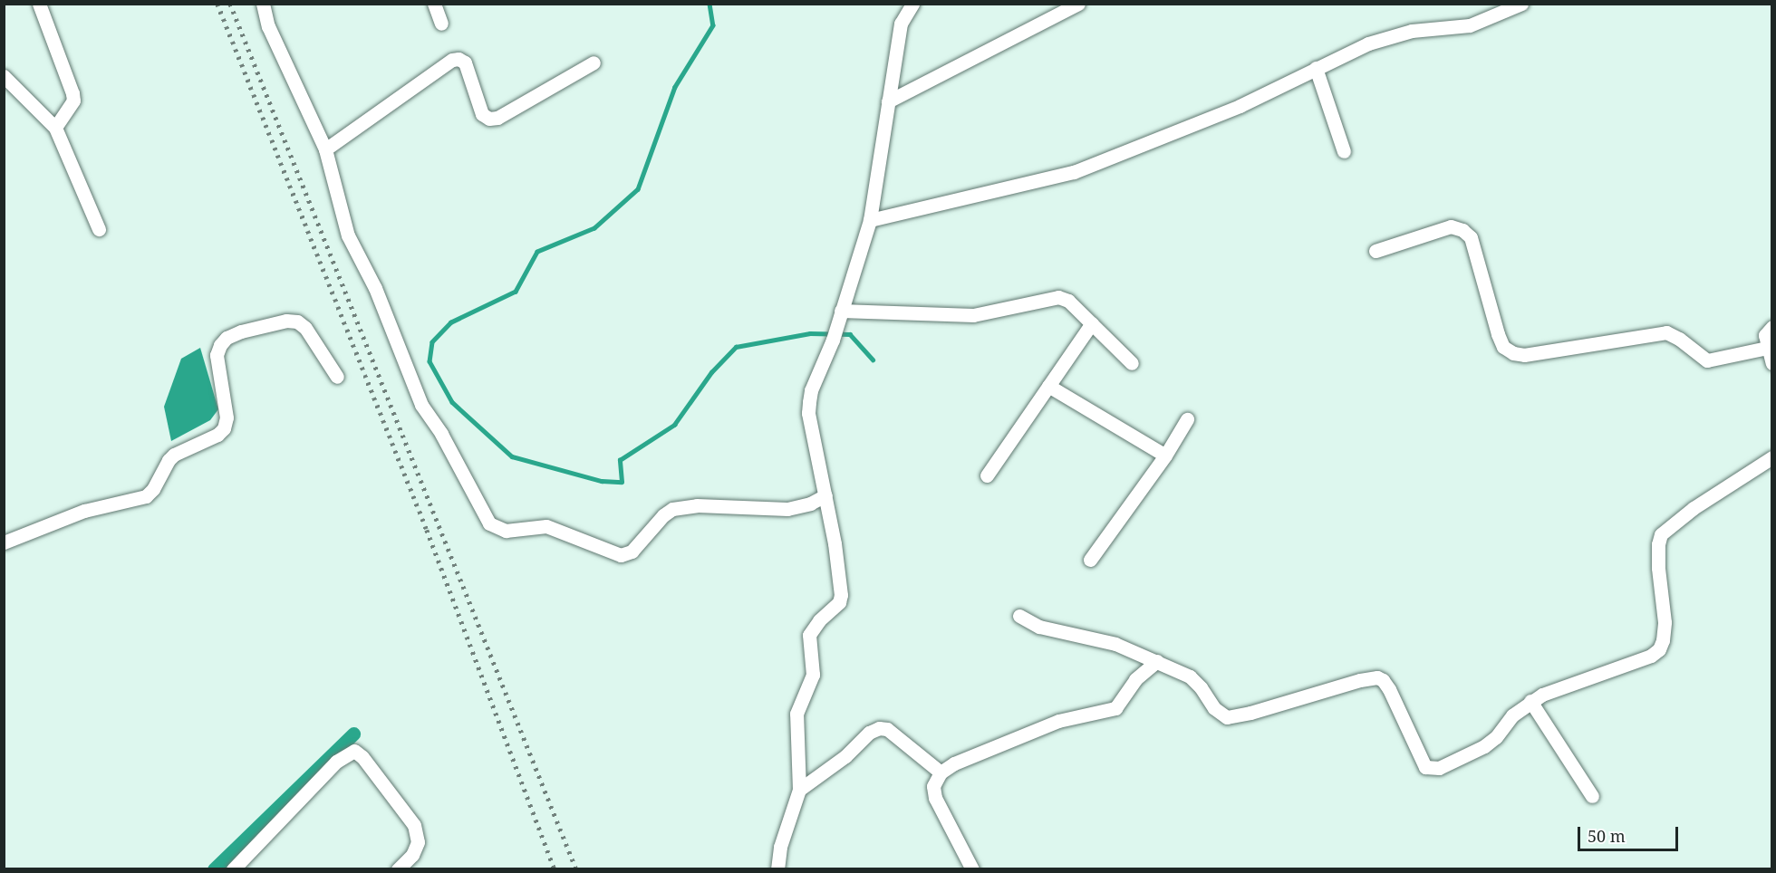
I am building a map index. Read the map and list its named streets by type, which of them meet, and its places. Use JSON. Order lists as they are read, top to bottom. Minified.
{"scale_bar":"50 m"}
